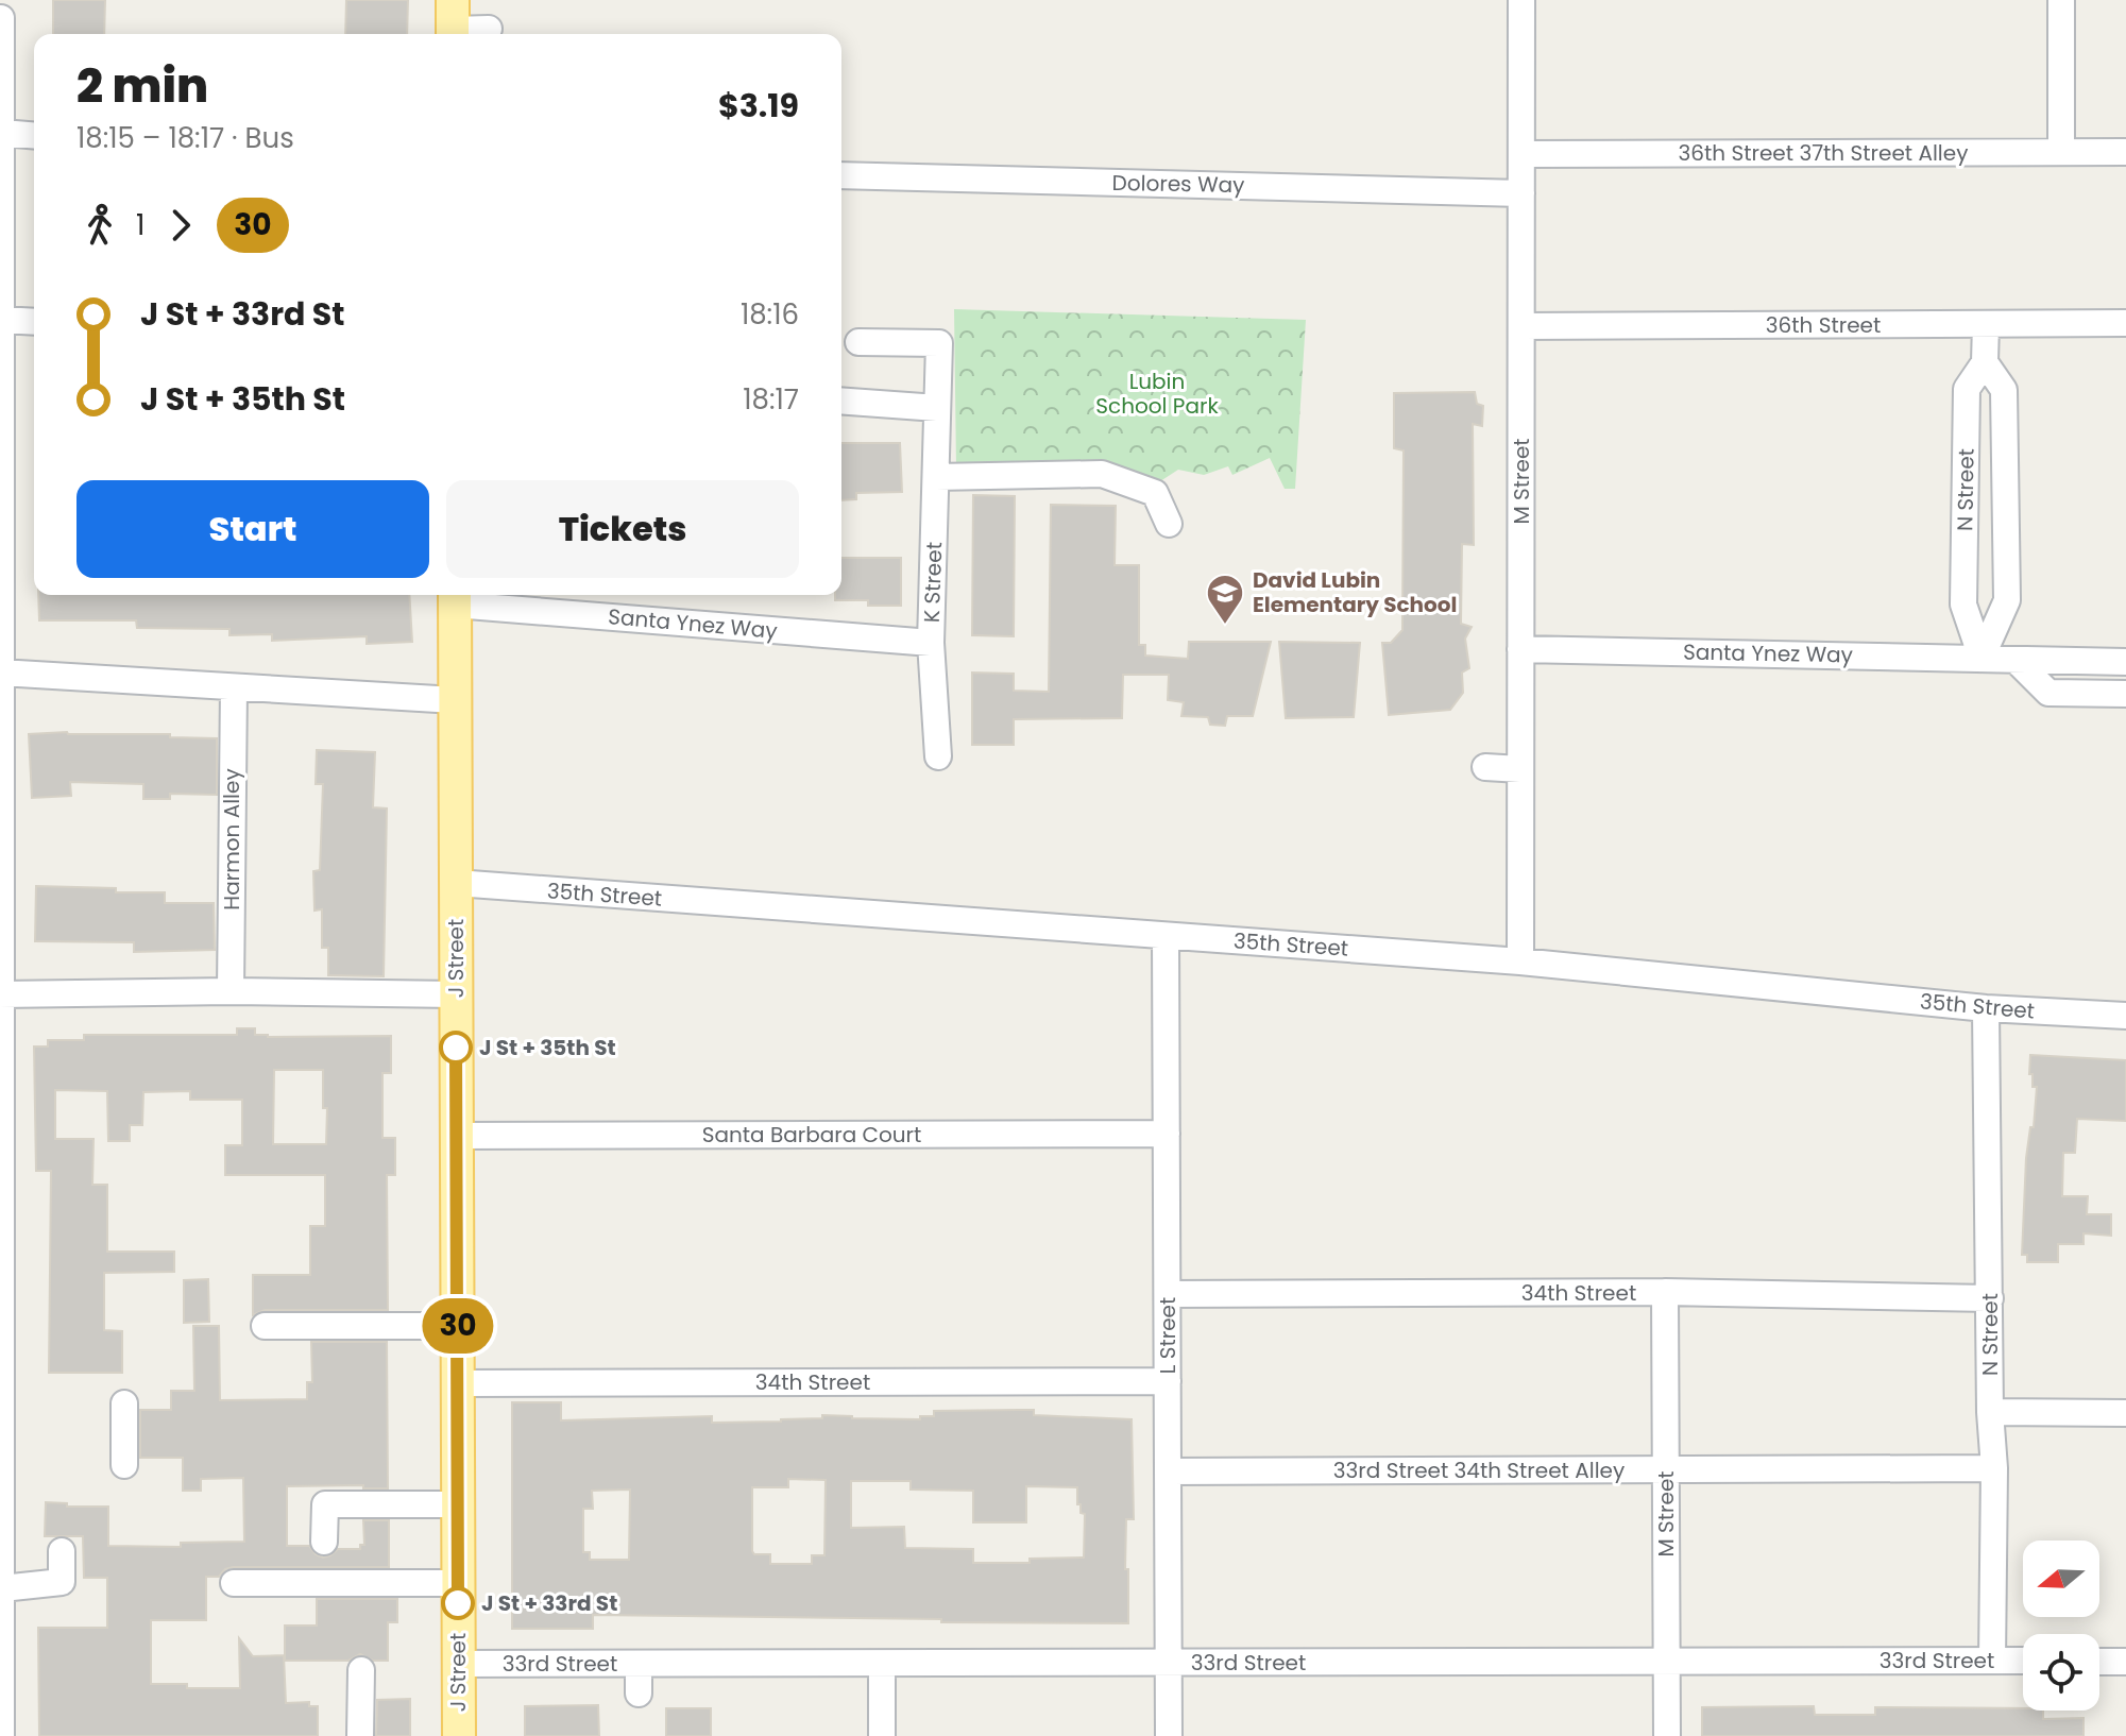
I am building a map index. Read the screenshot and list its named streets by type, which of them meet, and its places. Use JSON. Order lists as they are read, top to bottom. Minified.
{"streets":{"main road":["J Street"],"street":["36th Street 37th Street Alley","Dolores Way","36th Street","M Street","N Street","K Street","Santa Ynez Way","Harmon Alley","35th Street","Santa Barbara Court","34th Street","L Street","33rd Street 34th Street Alley","33rd Street"]},"crossings":[["36th Street 37th Street Alley","M Street"],["Dolores Way","M Street"],["36th Street","M Street"],["36th Street","N Street"],["M Street","Santa Ynez Way"],["M Street","35th Street"],["M Street","34th Street"],["M Street","33rd Street 34th Street Alley"],["M Street","33rd Street"],["N Street","Santa Ynez Way"],["N Street","35th Street"],["N Street","34th Street"],["N Street","33rd Street 34th Street Alley"],["N Street","33rd Street"],["K Street","Santa Ynez Way"],["Santa Ynez Way","J Street"],["35th Street","J Street"],["35th Street","L Street"],["J Street","Santa Barbara Court"],["J Street","34th Street"],["J Street","33rd Street"],["Santa Barbara Court","L Street"],["34th Street","L Street"],["L Street","33rd Street 34th Street Alley"],["L Street","33rd Street"]],"parks":["Lubin School Park"],"places":{"school or university":["David Lubin Elementary School"],"other":["J St + 35th St","J St + 33rd St"]},"lines":["bus line 30"],"north":"left","page":{"on_map":"30","heading":["2 min","18:15 – 18:17 · Bus","$3.19"],"legs":["1","30"],"list":[{"name":"J St + 33rd St","value":"18:16"},{"name":"J St + 35th St","value":"18:17"}],"buttons":["Start","Tickets"]}}
